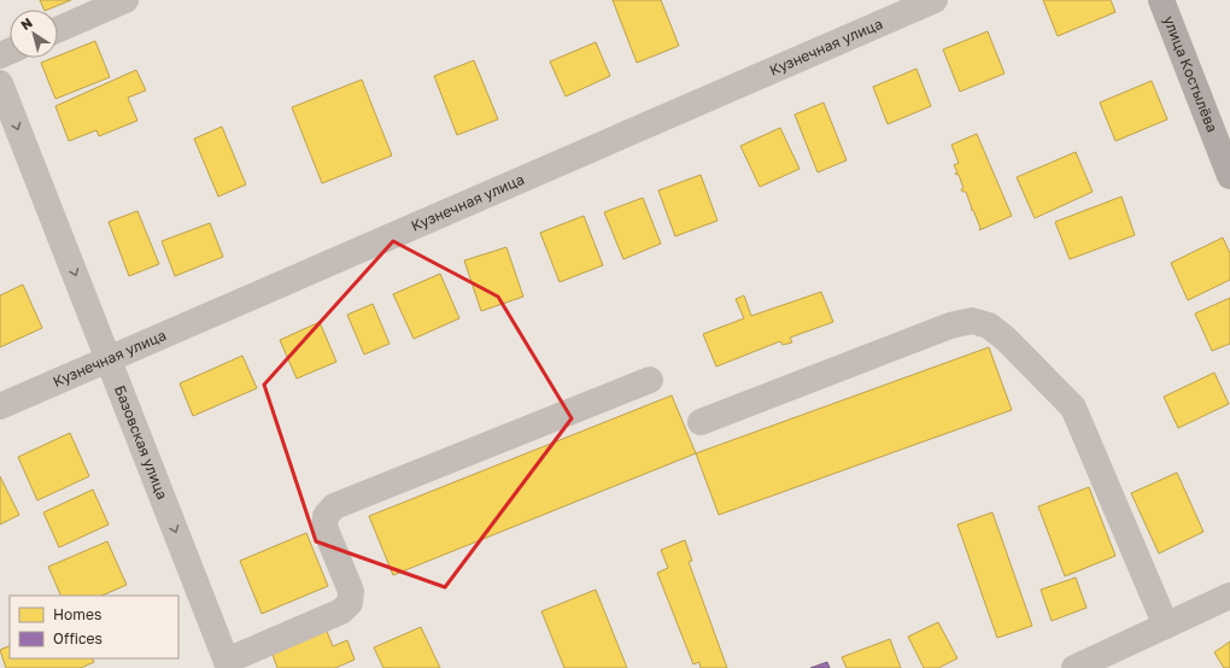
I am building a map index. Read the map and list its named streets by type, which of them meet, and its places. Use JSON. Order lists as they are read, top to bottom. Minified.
{"streets":{"main road":["улица Костылёва"],"street":["Кузнечная улица","Базовская улица"]},"crossings":[["Кузнечная улица","Базовская улица"]],"one_way":["Базовская улица"],"legend":["Homes","Offices"],"north":"top left"}
